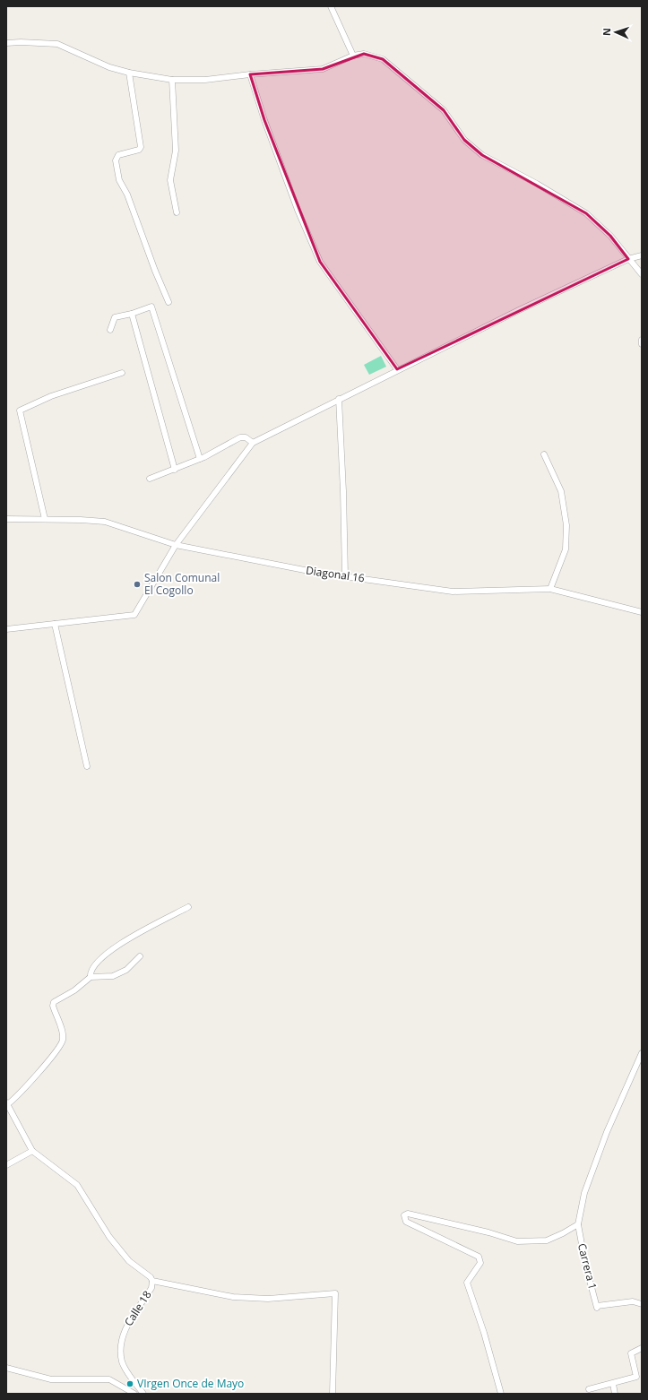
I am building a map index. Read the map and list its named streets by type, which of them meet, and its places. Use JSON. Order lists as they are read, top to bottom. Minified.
{"streets":{"street":["Diagonal 16","Carrera 1","Calle 18"]},"places":["Salon Comunal El Cogollo","VIrgen Once de Mayo"],"north":"left"}
